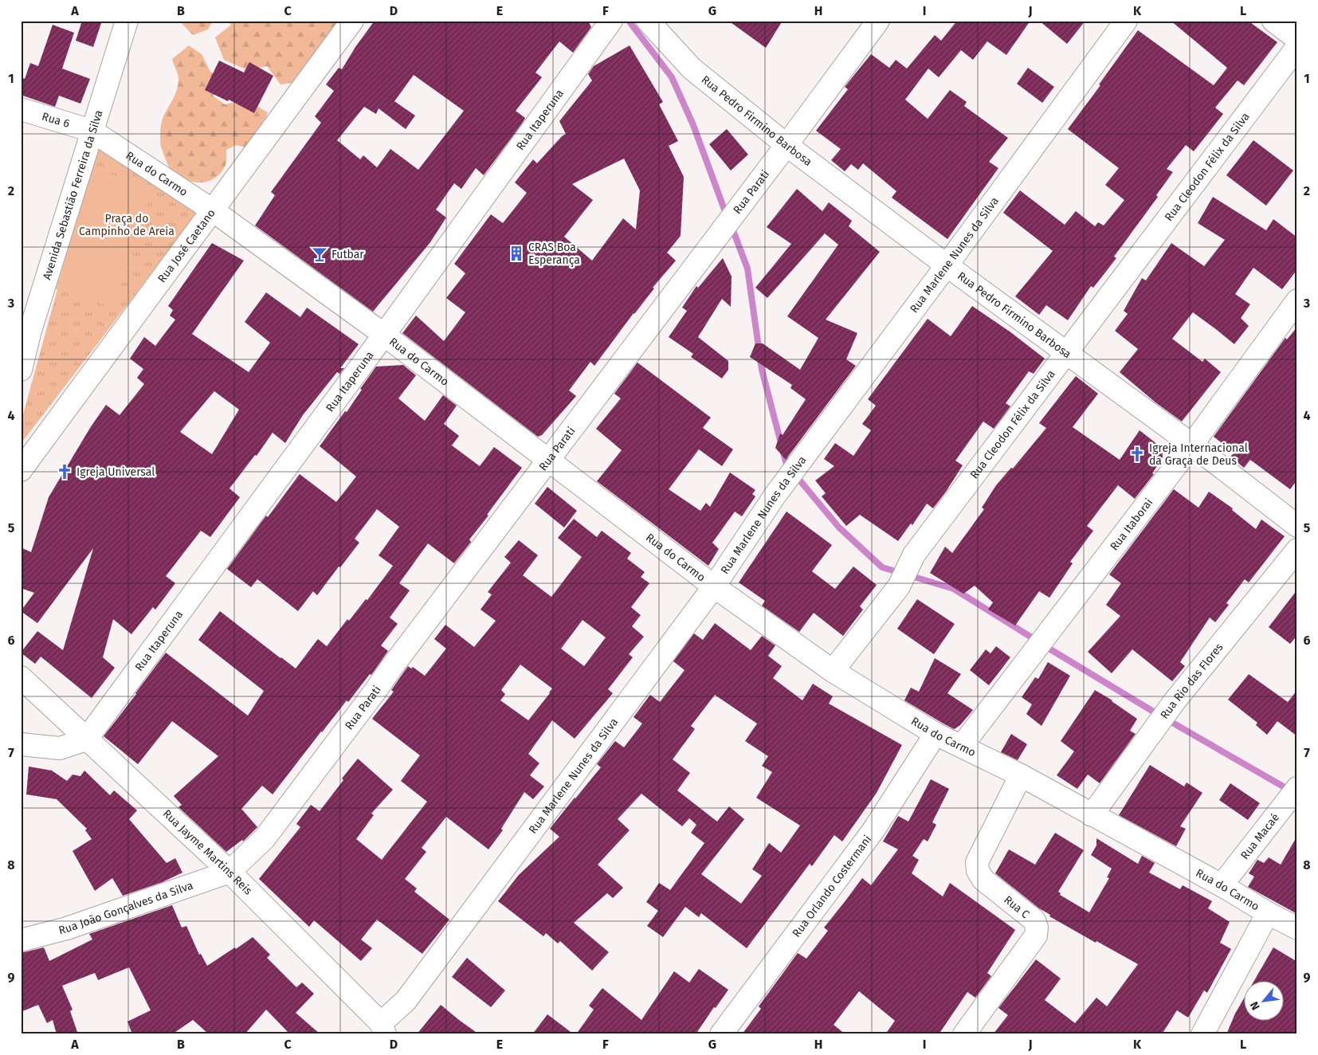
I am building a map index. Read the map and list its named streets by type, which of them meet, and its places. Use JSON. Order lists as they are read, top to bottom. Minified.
{"streets":{"street":["Rua 6","Rua Itaperuna","Rua Pedro Firmino Barbosa","Rua Cleodon Félix da Silva","Rua do Carmo","Rua Parati","Avenida Sebastião Ferreira da Silva","Rua José Caetano","Rua Marlene Nunes da Silva","Rua Itaborai","Rua Rio das Flores","Rua Macaé","Rua Jayme Martins Reis","Rua Orlando Costermani","Rua C","Rua João Gonçalves da Silva"]},"crossings":[["Rua 6","Rua do Carmo"],["Rua 6","Avenida Sebastião Ferreira da Silva"],["Rua Itaperuna","Rua do Carmo"],["Rua Itaperuna","Rua Jayme Martins Reis"],["Rua Pedro Firmino Barbosa","Rua Cleodon Félix da Silva"],["Rua Pedro Firmino Barbosa","Rua Parati"],["Rua Pedro Firmino Barbosa","Rua Marlene Nunes da Silva"],["Rua Pedro Firmino Barbosa","Rua Itaborai"],["Rua Cleodon Félix da Silva","Rua do Carmo"],["Rua do Carmo","Rua Parati"],["Rua do Carmo","Avenida Sebastião Ferreira da Silva"],["Rua do Carmo","Rua José Caetano"],["Rua do Carmo","Rua Marlene Nunes da Silva"],["Rua do Carmo","Rua Itaborai"],["Rua do Carmo","Rua Rio das Flores"],["Rua do Carmo","Rua Macaé"],["Rua do Carmo","Rua Orlando Costermani"],["Rua do Carmo","Rua C"],["Rua Parati","Rua Jayme Martins Reis"],["Rua Parati","Rua João Gonçalves da Silva"],["Rua Marlene Nunes da Silva","Rua Jayme Martins Reis"],["Rua Jayme Martins Reis","Rua João Gonçalves da Silva"]],"parks":["Praça do Campinho de Areia"],"places":{"building":["CRAS Boa Esperança"],"bar":["Futbar"],"church":["Igreja Internacional da Graça de Deus","Igreja Universal"]},"north":"bottom left","grid":{"columns":["A","B","C","D","E","F","G","H","I","J","K","L"],"rows":["1","2","3","4","5","6","7","8","9"]}}
